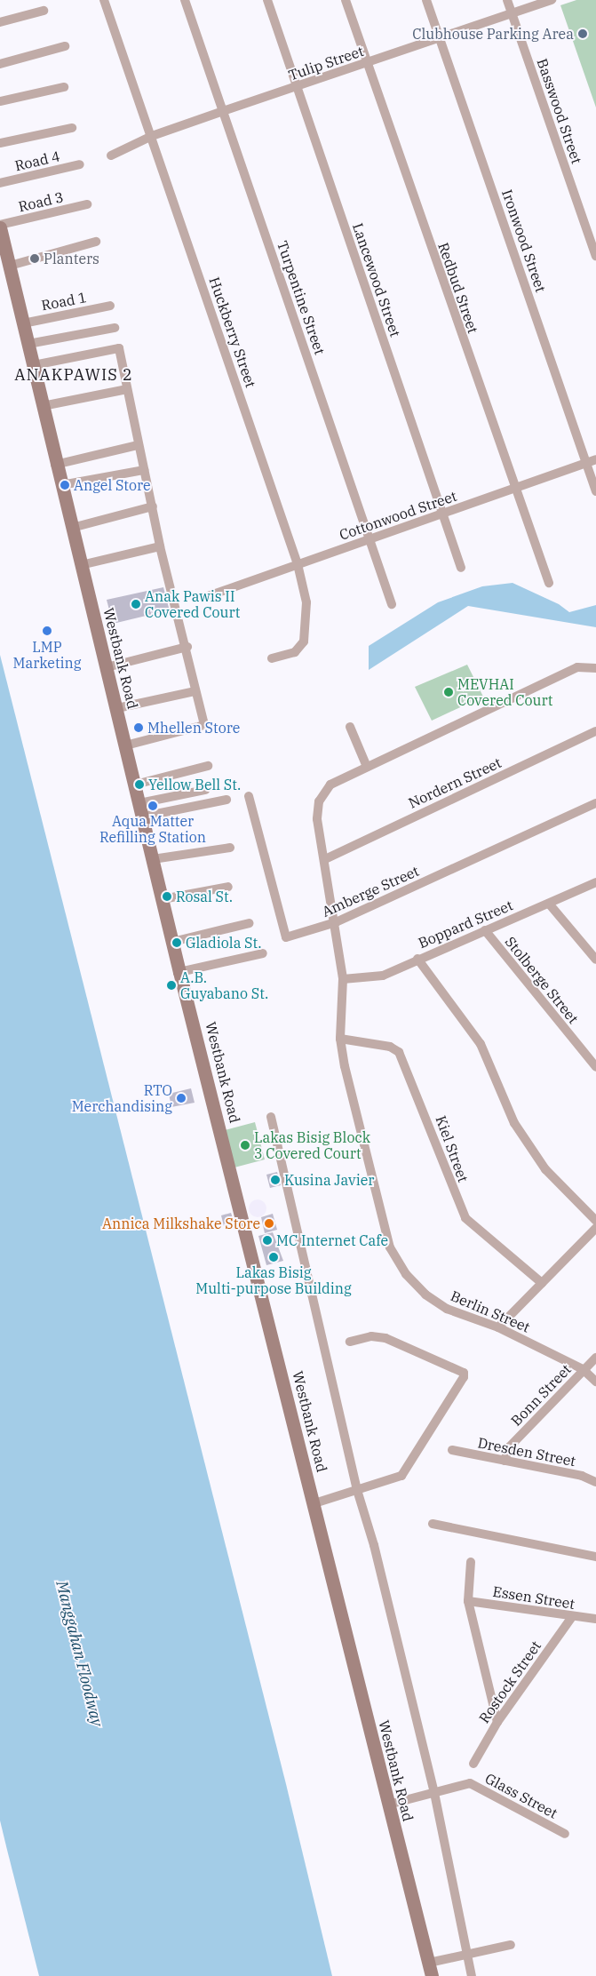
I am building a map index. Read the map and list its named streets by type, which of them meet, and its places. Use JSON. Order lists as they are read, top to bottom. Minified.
{"streets":{"street":["Tulip Street","Basswood Street","Road 4","Road 3","Ironwood Street","Lancewood Street","Redbud Street","Turpentine Street","Road 1","Huckberry Street","Cottonwood Street","Westbank Road","Nordern Street","Amberge Street","Boppard Street","Stolberge Street","Kiel Street","Berlin Street","Bonn Street","Dresden Street","Essen Street","Rostock Street","Glass Street"]},"crossings":[["Tulip Street","Basswood Street"],["Tulip Street","Ironwood Street"],["Tulip Street","Lancewood Street"],["Tulip Street","Redbud Street"],["Tulip Street","Turpentine Street"],["Tulip Street","Huckberry Street"],["Ironwood Street","Cottonwood Street"],["Lancewood Street","Cottonwood Street"],["Redbud Street","Cottonwood Street"],["Turpentine Street","Cottonwood Street"],["Road 1","Westbank Road"],["Huckberry Street","Cottonwood Street"],["Westbank Road","Glass Street"],["Nordern Street","Berlin Street"],["Amberge Street","Berlin Street"],["Boppard Street","Stolberge Street"],["Boppard Street","Berlin Street"],["Kiel Street","Berlin Street"],["Berlin Street","Bonn Street"],["Bonn Street","Dresden Street"],["Essen Street","Rostock Street"]],"districts":["ANAKPAWIS 2"],"water":["Manggahan Floodway"],"places":["Clubhouse Parking Area","Planters","Angel Store","Anak Pawis II Covered Court","LMP Marketing","MEVHAI Covered Court","Mhellen Store","Yellow Bell St.","Aqua Matter Refilling Station","Rosal St.","Gladiola St.","A.B. Guyabano St.","RTO Merchandising","Lakas Bisig Block 3 Covered Court","Kusina Javier","Annica Milkshake Store","MC Internet Cafe","Lakas Bisig Multi-purpose Building"]}
